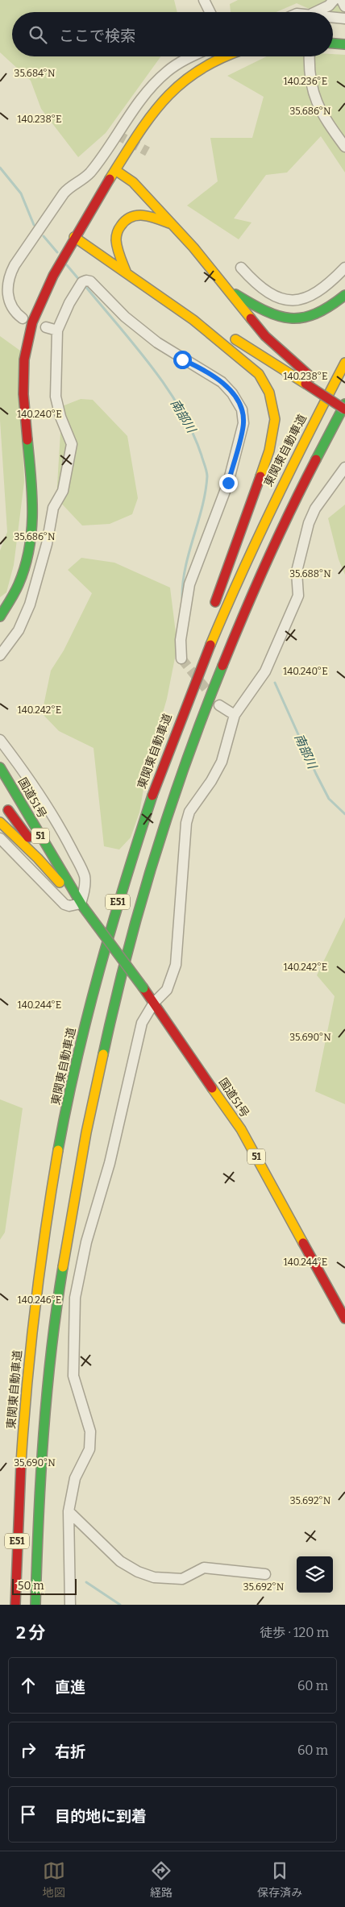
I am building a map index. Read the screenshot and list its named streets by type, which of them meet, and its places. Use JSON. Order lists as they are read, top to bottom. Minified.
{"streets":{"highway":["東関東自動車道","国道51号","51","E51"]},"crossings":[["国道51号","E51"]],"water":["南部川"],"scale_bar":"50 m","page":{"search":"ここで検索","scale":"50 m","heading":["2 分","徒歩 · 120 m"],"list":[["直進","60 m"],["右折","60 m"],"目的地に到着"],"nav":["地図","経路","保存済み"]},"coordinates":["35.684°N","140.236°E","35.686°N","140.238°E","140.240°E","35.688°N","140.242°E","140.244°E","35.690°N","140.246°E","35.692°N"]}
